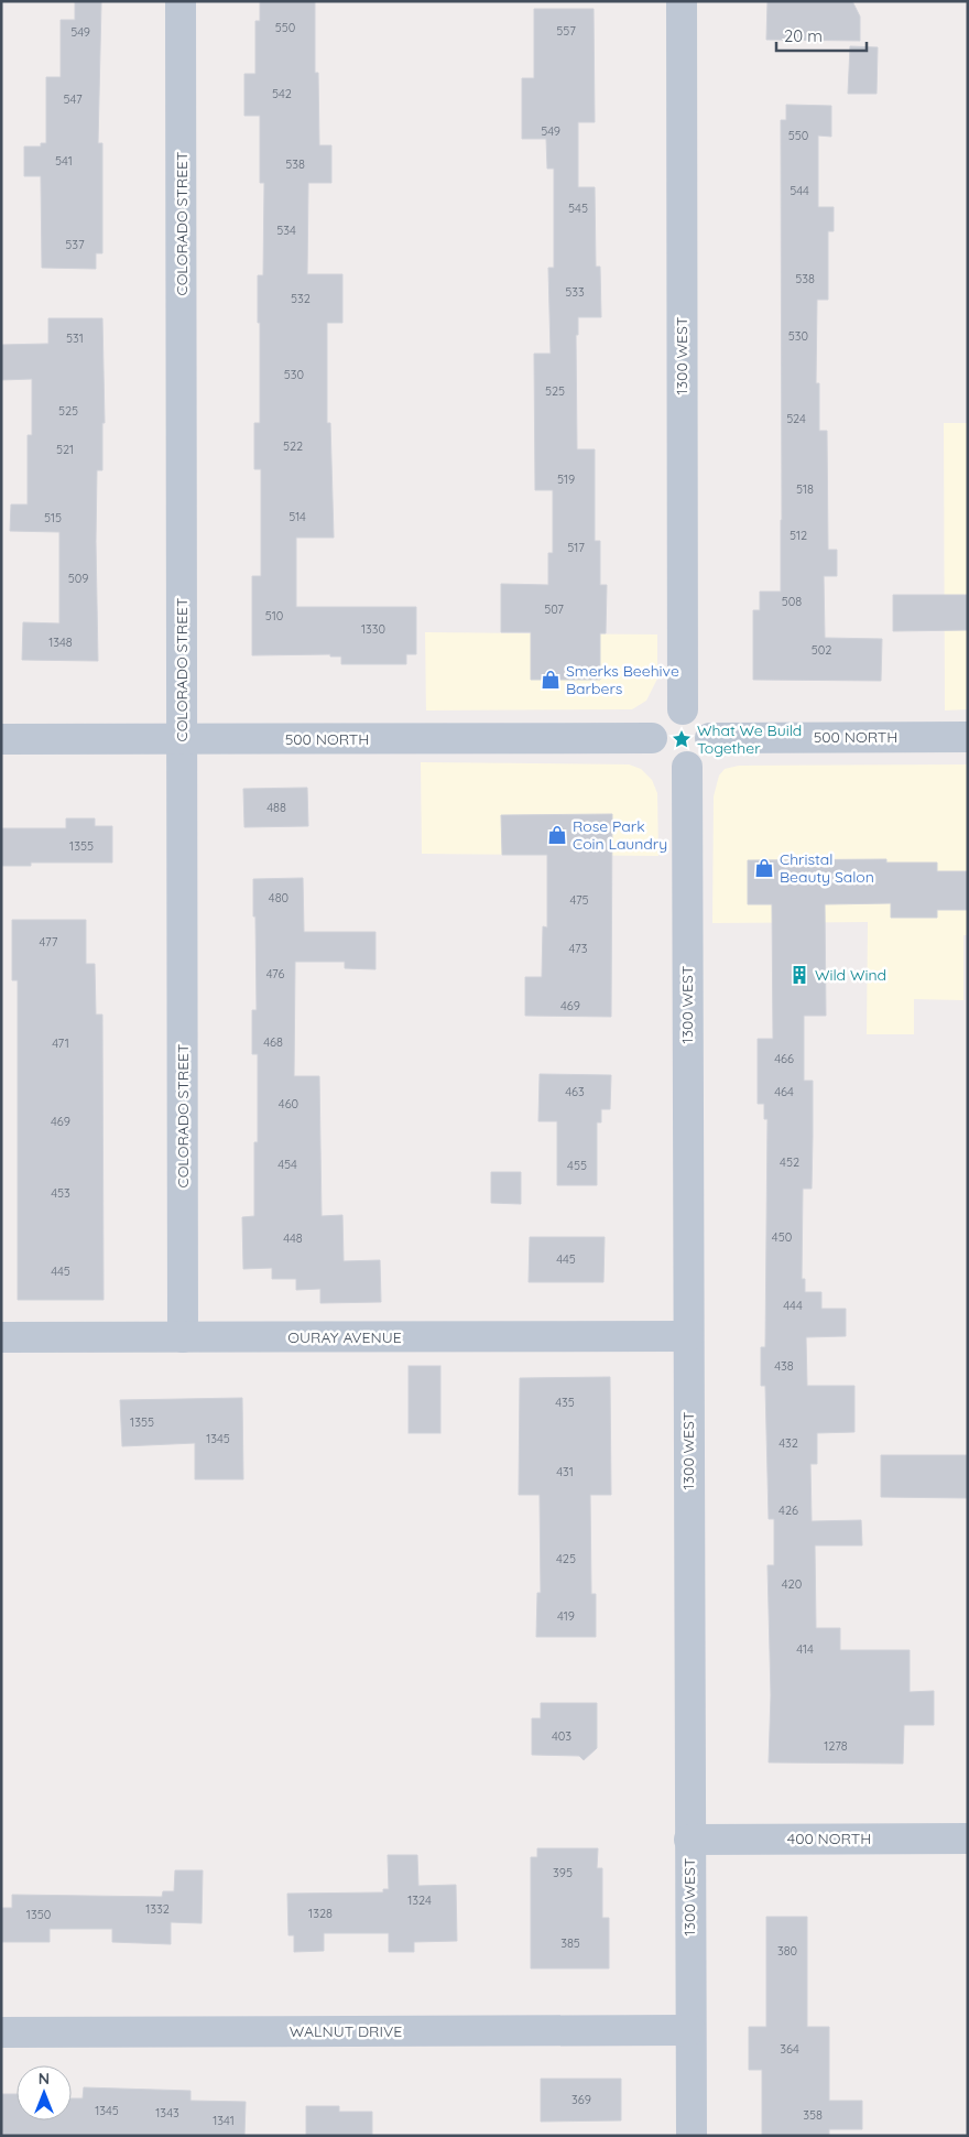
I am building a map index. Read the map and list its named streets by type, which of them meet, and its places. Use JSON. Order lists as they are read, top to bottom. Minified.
{"streets":{"street":["COLORADO STREET","1300 WEST","500 NORTH","OURAY AVENUE","400 NORTH","WALNUT DRIVE"]},"crossings":[["COLORADO STREET","500 NORTH"],["COLORADO STREET","OURAY AVENUE"],["1300 WEST","500 NORTH"],["1300 WEST","OURAY AVENUE"],["1300 WEST","400 NORTH"],["1300 WEST","WALNUT DRIVE"]],"places":{"shop":["Smerks Beehive Barbers","Rose Park Coin Laundry","Christal Beauty Salon"],"place":["What We Build Together"],"building":["Wild Wind"]},"house_numbers":["550","557","549","542","547","549","550","541","538","544","545","534","537","538","533","532","530","531","530","525","525","524","522","521","519","518","514","515","512","517","509","508","507","510","1330","1348","502","488","1355","480","475","477","473","476","469","468","471","466","463","464","460","469","452","454","455","453","450","448","445","445","444","438","435","1355","1345","432","431","426","425","420","419","414","403","1278","395","1324","1332","1328","1350","385","380","364","369","1345","1343","358","1341"],"scale_bar":"20 m","north":"top"}
